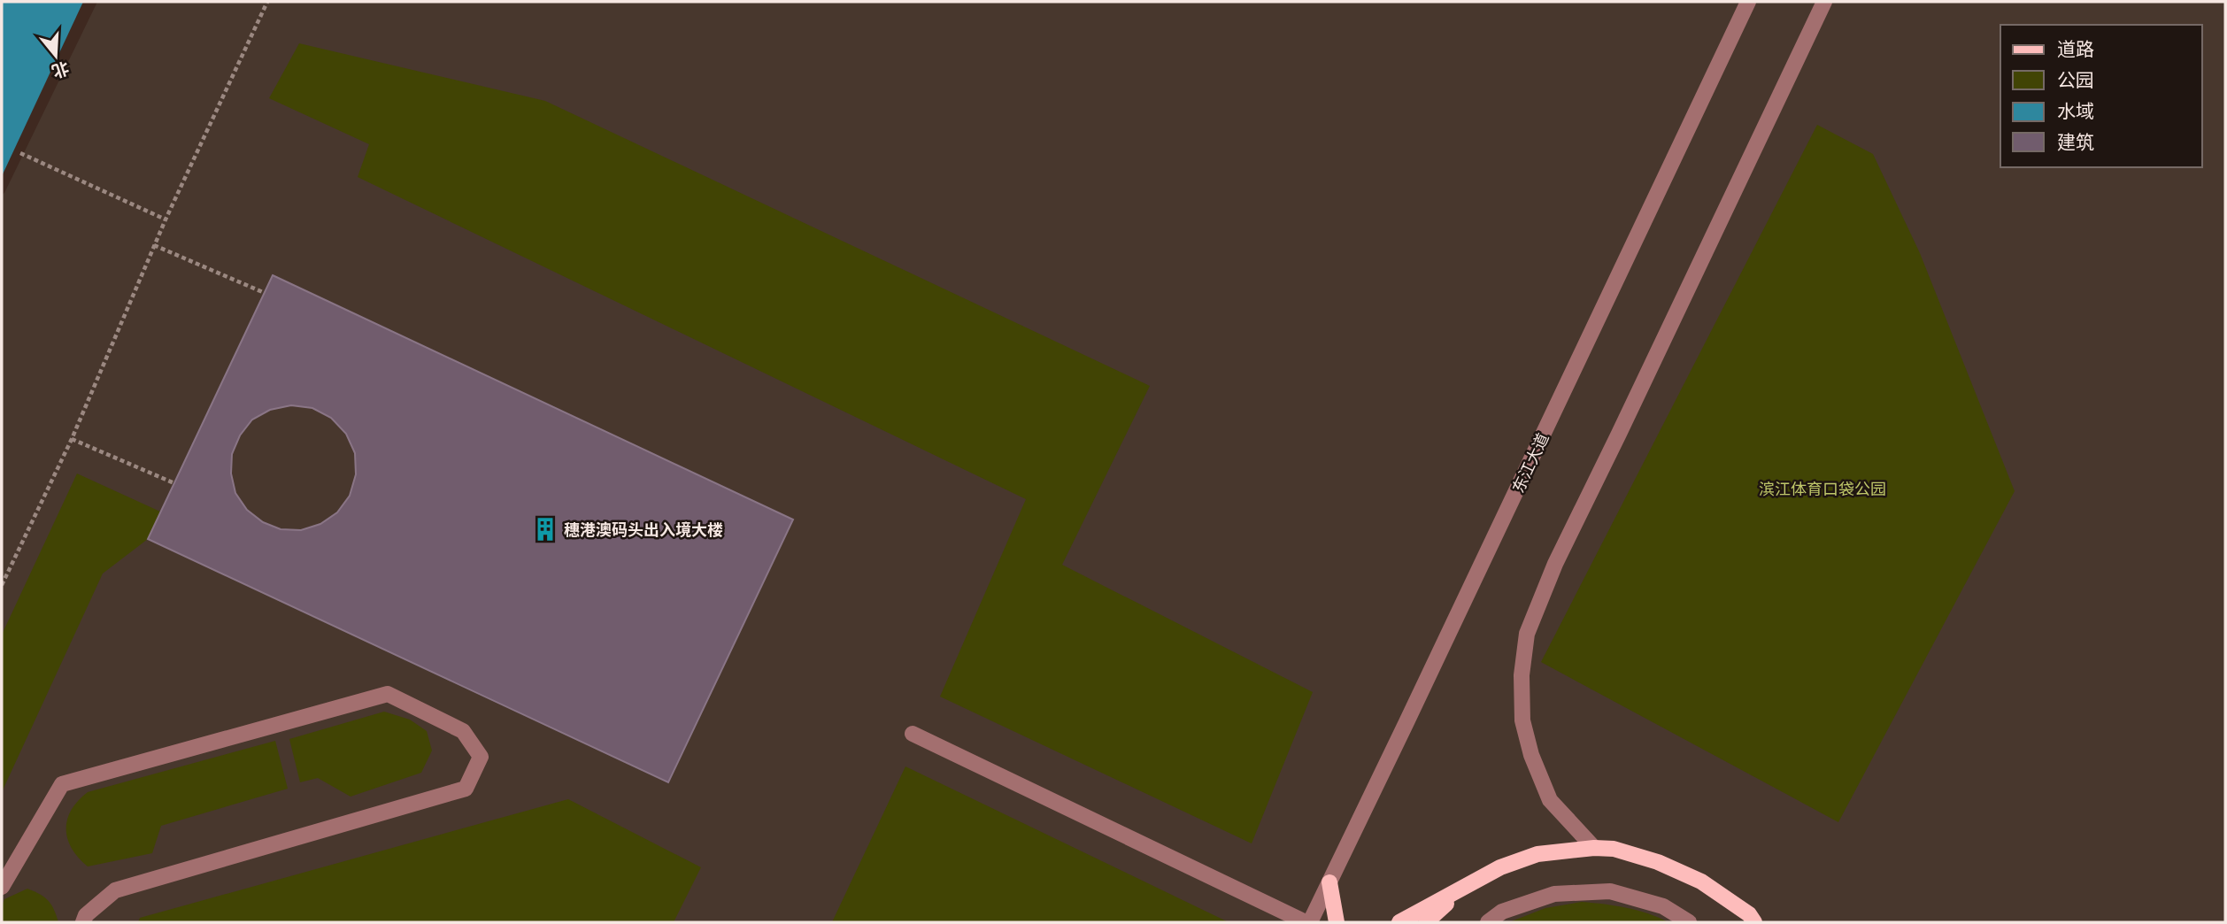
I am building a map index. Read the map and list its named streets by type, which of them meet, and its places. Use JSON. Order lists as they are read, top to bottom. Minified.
{"streets":{"street":["东江大道"]},"parks":["滨江体育口袋公园"],"places":{"building":["穗港澳码头出入境大楼"]},"legend":["道路","公园","水域","建筑"],"north":"bottom"}
